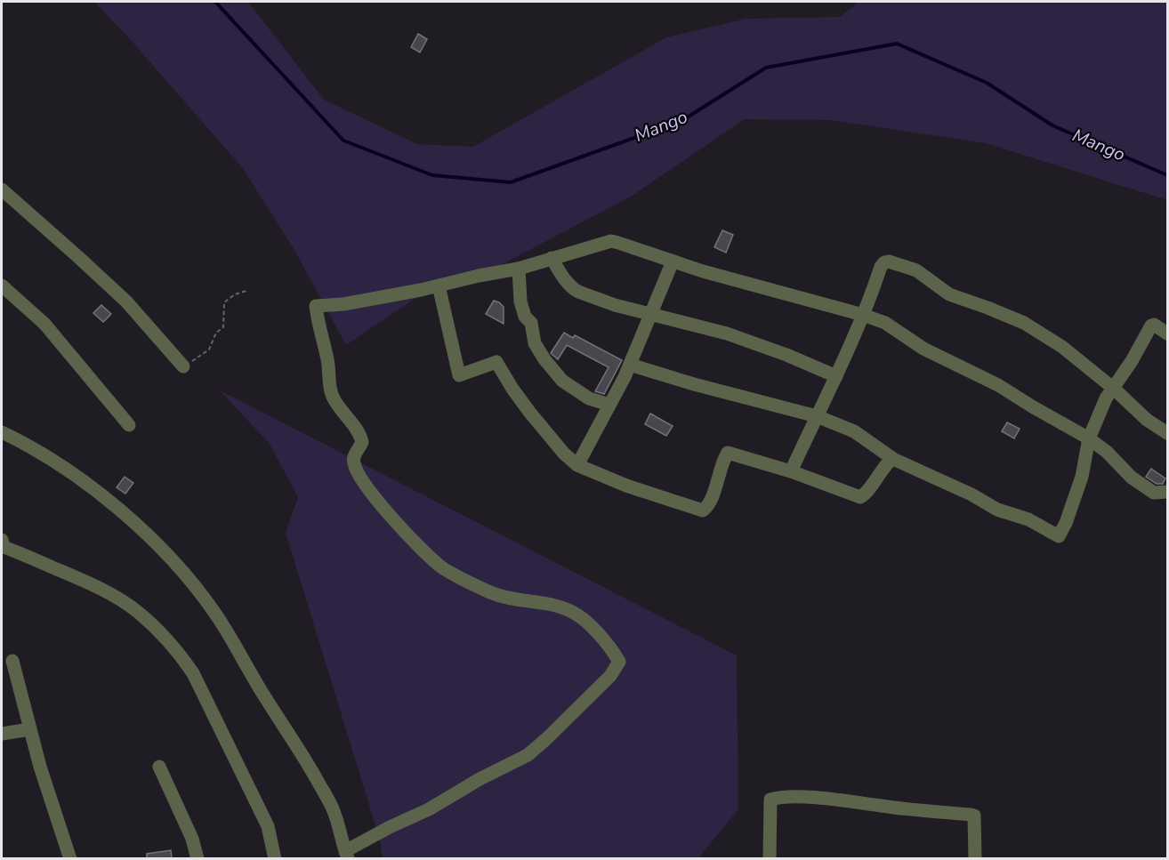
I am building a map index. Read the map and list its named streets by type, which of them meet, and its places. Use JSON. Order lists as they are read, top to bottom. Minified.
{"water":["Mango"]}
